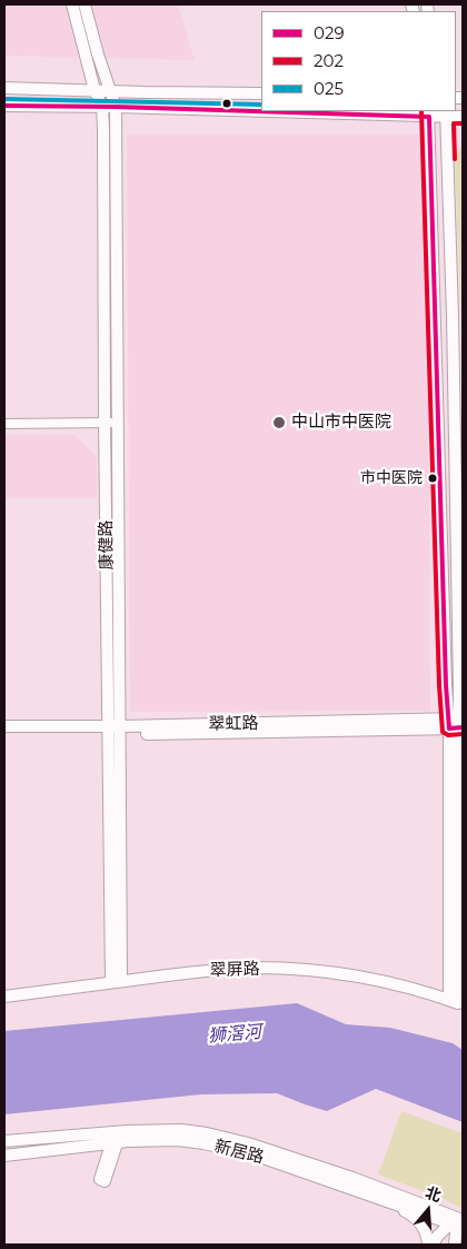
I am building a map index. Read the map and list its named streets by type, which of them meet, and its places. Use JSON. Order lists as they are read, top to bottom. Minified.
{"streets":{"street":["康健路","翠虹路","翠屏路","新居路"]},"crossings":[["康健路","翠虹路"],["康健路","翠屏路"]],"water":["狮滘河"],"places":["中山市中医院","市中医院"],"lines":["transit line 025","transit line 029","transit line 202"],"legend":["029","202","025"],"north":"top"}
